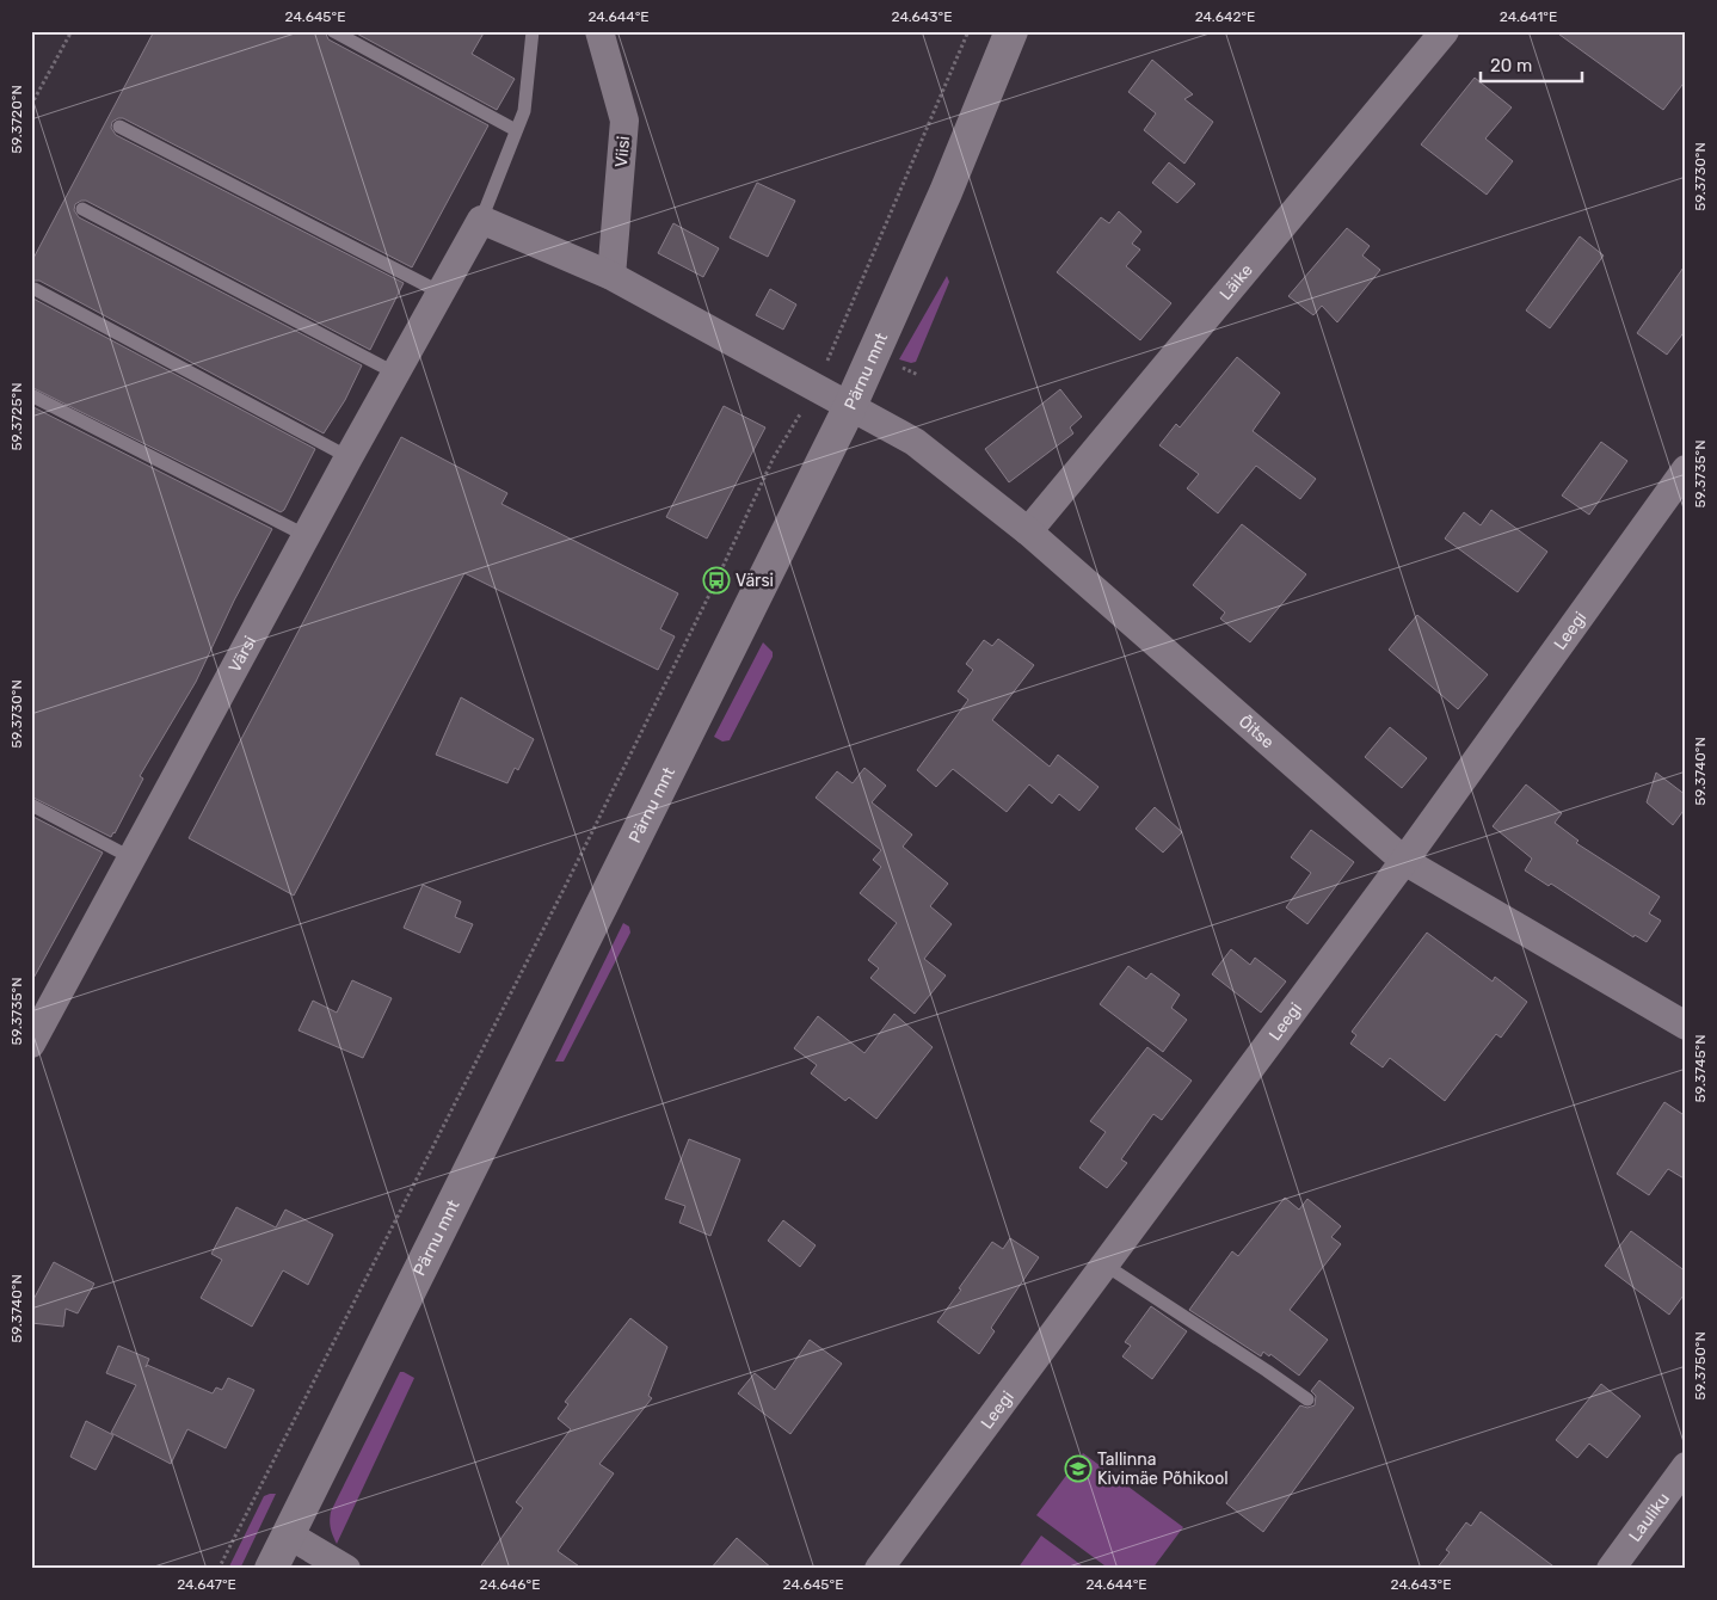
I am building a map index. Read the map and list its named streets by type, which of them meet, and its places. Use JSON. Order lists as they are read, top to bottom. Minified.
{"streets":{"main road":["Pärnu mnt"],"street":["Viisi","Läike","Leegi","Värsi","Õitse","Lauliku"]},"crossings":[["Läike","Õitse"],["Pärnu mnt","Õitse"],["Leegi","Õitse"]],"places":{"bus stop":["Värsi"],"school or university":["Tallinna Kivimäe Põhikool"]},"scale_bar":"20 m","coordinates":["24.645°E","24.644°E","24.643°E","24.642°E","24.641°E","59.3720°N","59.3730°N","59.3725°N","59.3735°N","59.3740°N","59.3745°N","59.3750°N","24.647°E","24.646°E"]}
